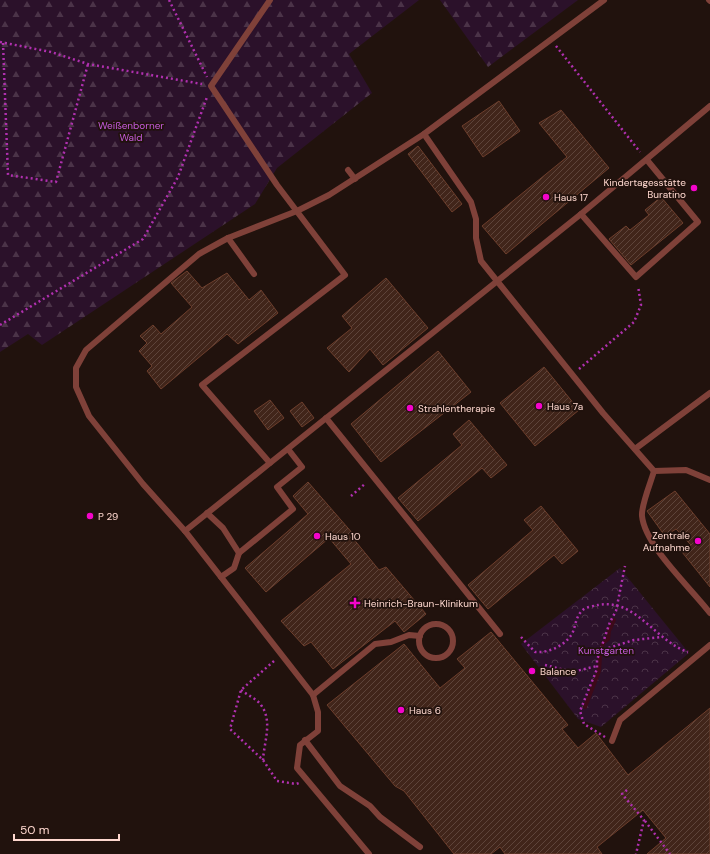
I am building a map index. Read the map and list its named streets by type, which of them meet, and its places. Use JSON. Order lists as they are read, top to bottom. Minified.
{"parks":["Weißenborner Wald","Kunstgarten"],"places":{"other":["Kindertagesstätte Buratino","Haus 17","Haus 7a","Strahlentherapie","P 29","Haus 10","Zentrale Aufnahme","Balance","Haus 6"],"health":["Heinrich-Braun-Klinikum"]},"scale_bar":"50 m"}
